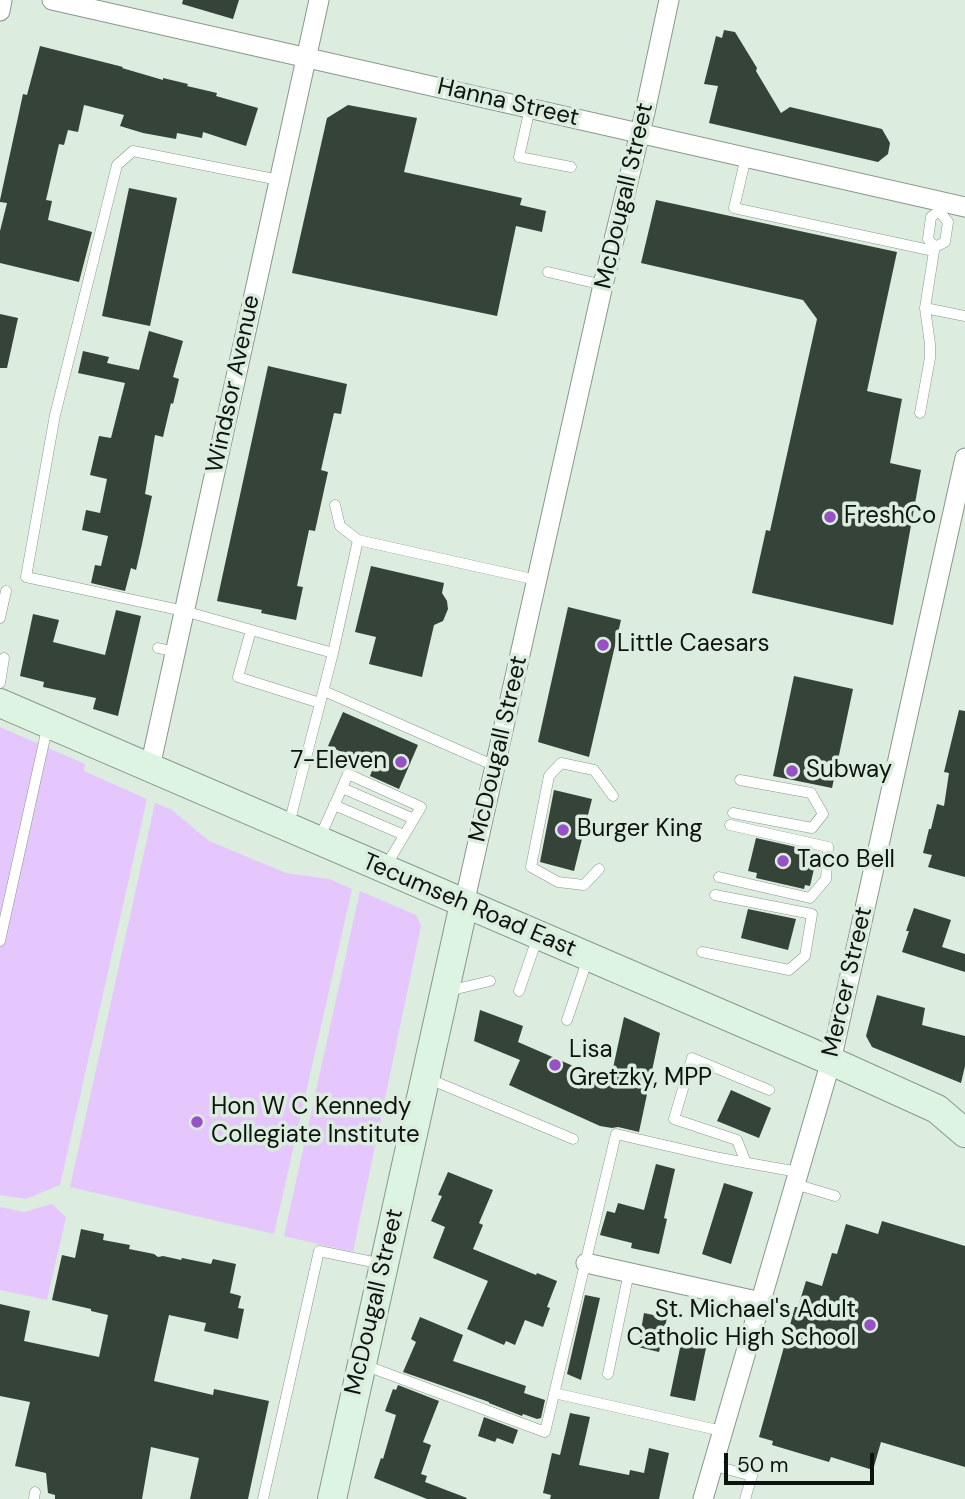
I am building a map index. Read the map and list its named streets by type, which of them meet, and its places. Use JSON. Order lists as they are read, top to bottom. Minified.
{"streets":{"main road":["McDougall Street","Tecumseh Road East"],"street":["Hanna Street","Windsor Avenue","Mercer Street"]},"crossings":[["Hanna Street","McDougall Street"],["Hanna Street","Windsor Avenue"],["McDougall Street","Tecumseh Road East"],["Windsor Avenue","Tecumseh Road East"],["Tecumseh Road East","Mercer Street"]],"places":["FreshCo","Little Caesars","7-Eleven","Subway","Burger King","Taco Bell","Lisa Gretzky, MPP","Hon W C Kennedy Collegiate Institute","St. Michael's Adult Catholic High School"],"scale_bar":"50 m"}
